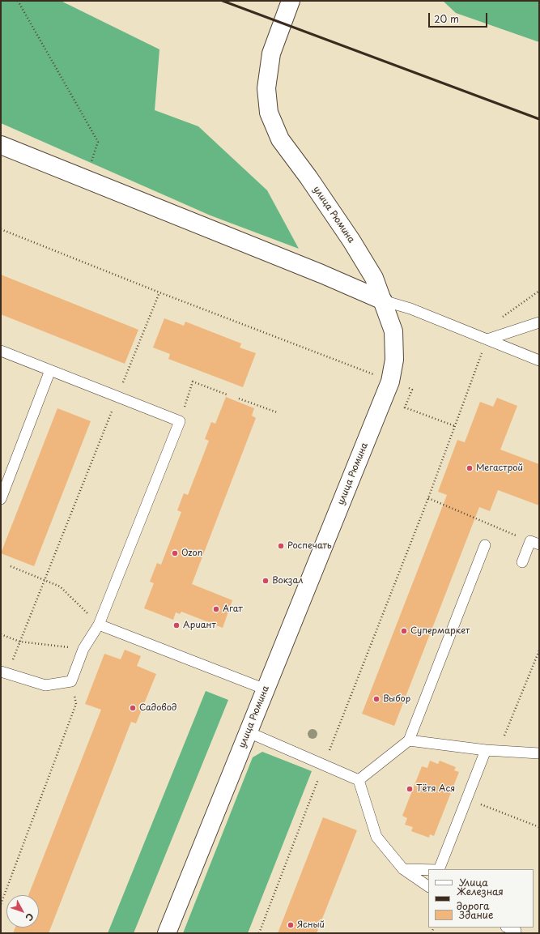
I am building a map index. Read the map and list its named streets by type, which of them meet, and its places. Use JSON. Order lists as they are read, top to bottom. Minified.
{"streets":{"main road":["улица Рюмина"]},"places":["Мегастрой","Роспечать","Ozon","Вокзал","Агат","Ариант","Супермаркет","Выбор","Садовод","Тётя Ася","Ясный"],"legend":["Улица","Железная дорога","Здание"],"scale_bar":"20 m","north":"bottom right"}
